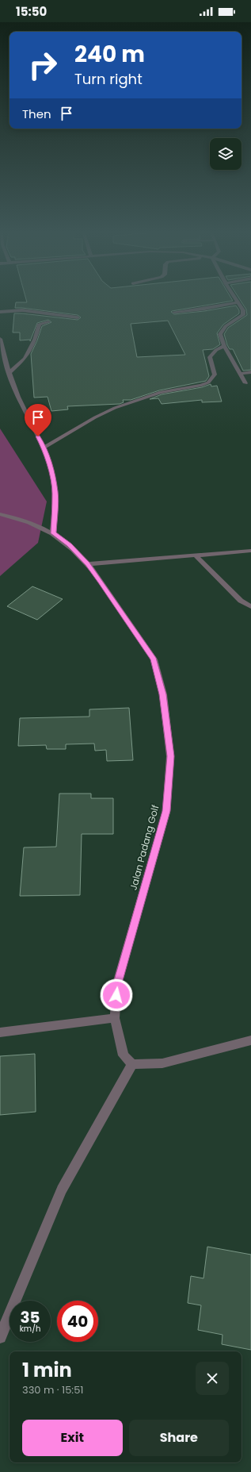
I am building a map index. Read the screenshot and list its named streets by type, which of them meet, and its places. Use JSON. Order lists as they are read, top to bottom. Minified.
{"streets":{"street":["Jalan Padang Golf"]},"page":{"status":"15:50","turn":["240 m","Turn right"],"then":"Then","speed":"35 km/h","limit":"40","heading":["1 min","330 m · 15:51"],"buttons":["Exit","Share"]}}
